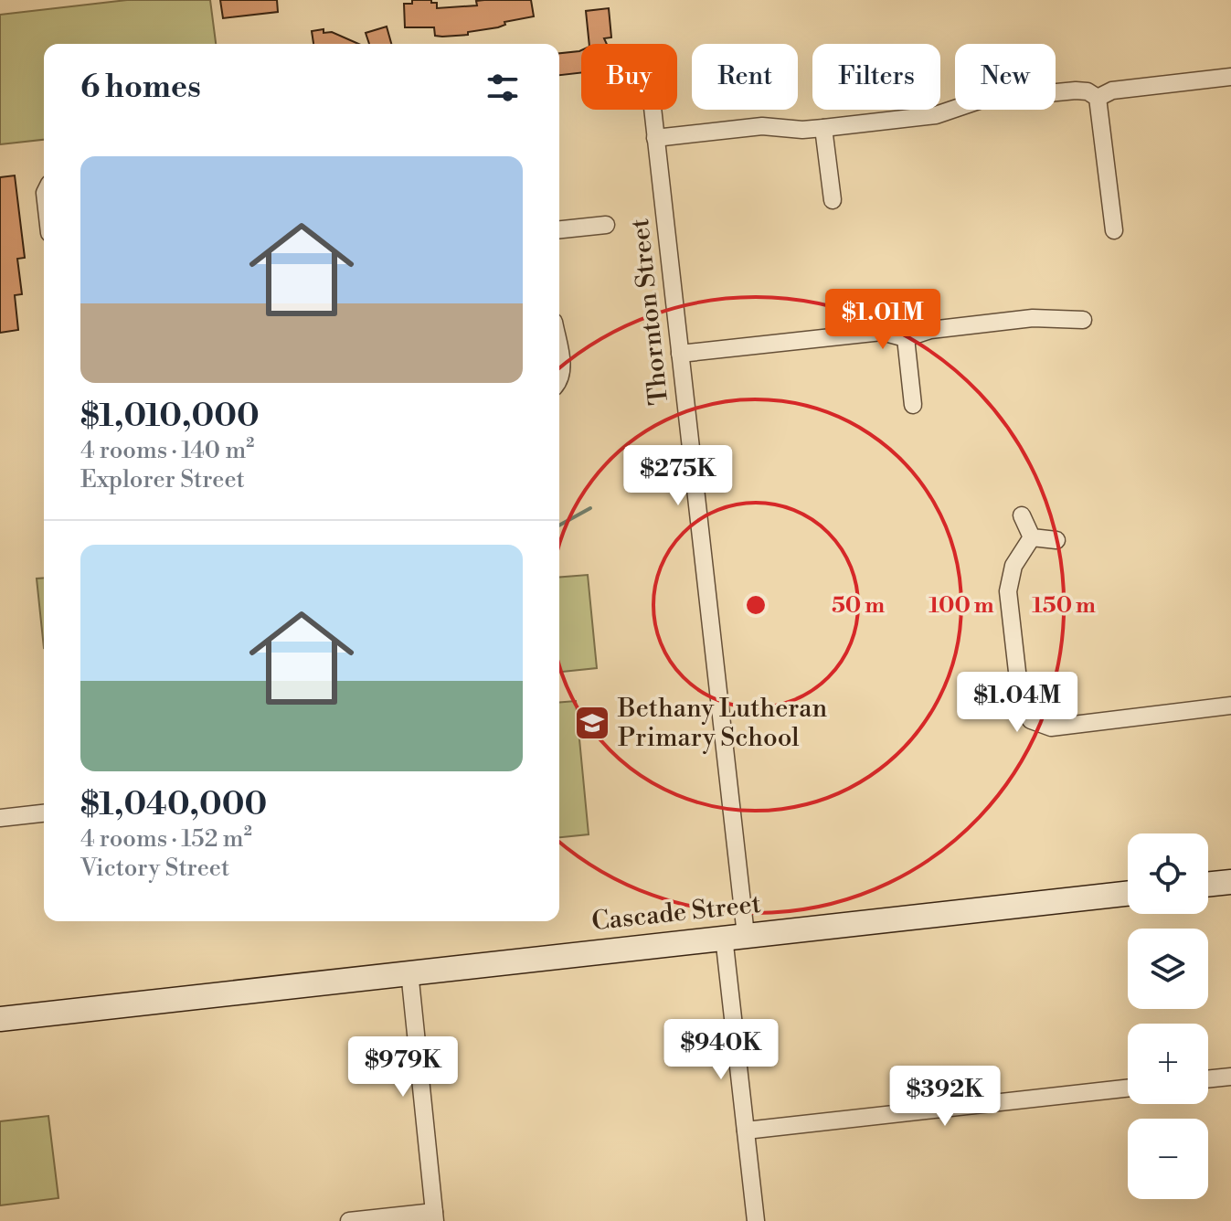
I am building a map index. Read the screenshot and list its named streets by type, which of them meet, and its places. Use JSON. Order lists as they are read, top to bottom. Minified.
{"streets":{"main road":["Cascade Street"],"street":["Thornton Street"]},"crossings":[["Thornton Street","Cascade Street"]],"places":{"school or university":["Bethany Lutheran Primary School"]},"page":{"chip":["Buy","Rent","Filters","New"],"heading":"6 homes","list":[{"name":"$1,010,000","note":"4 rooms · 140 m² · Explorer Street"},{"name":"$1,040,000","note":"4 rooms · 152 m² · Victory Street"}],"price":["$1.01M","$275K","$1.04M","$940K","$979K","$392K"],"map_buttons":["+","−"]},"rings":["50 m","100 m","150 m"]}
